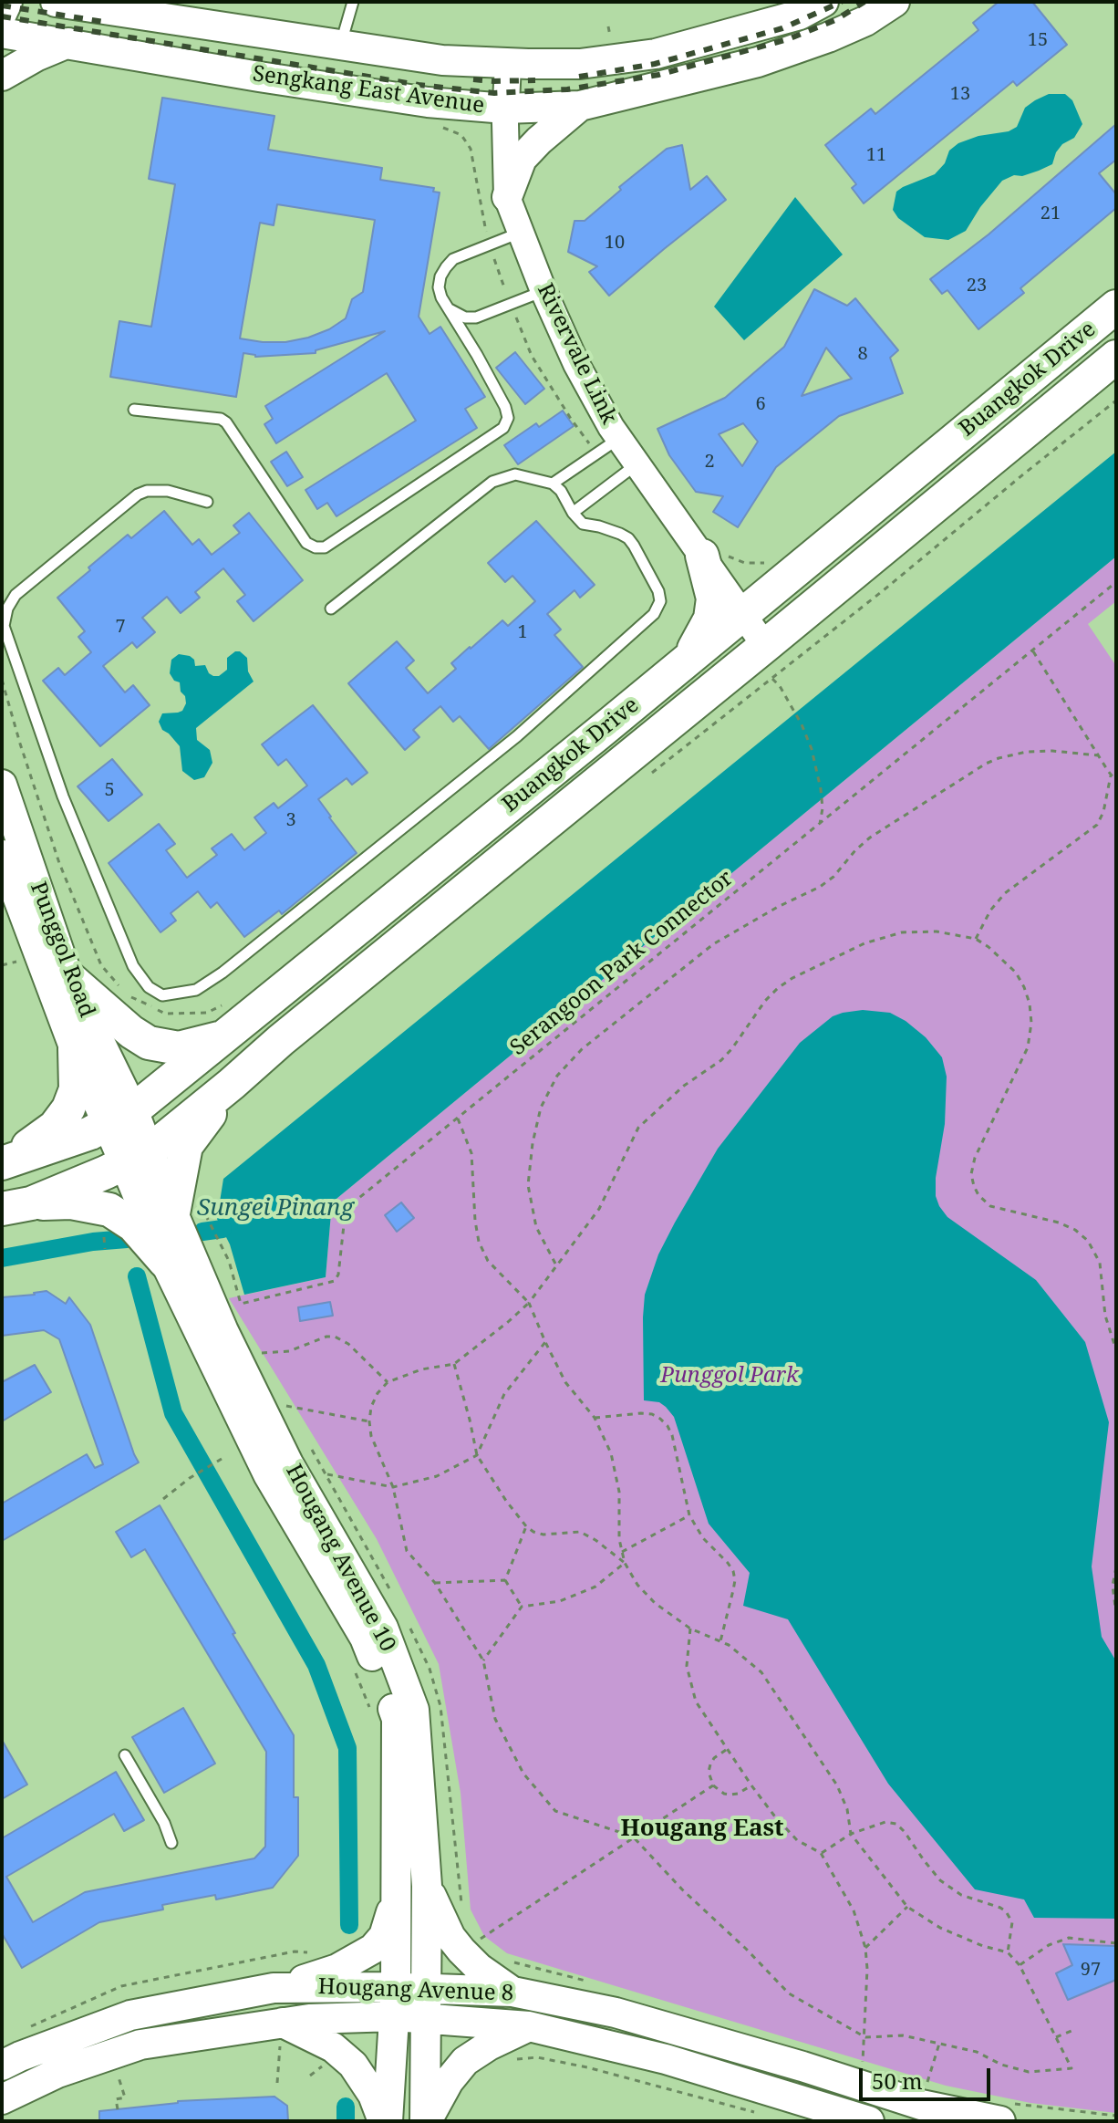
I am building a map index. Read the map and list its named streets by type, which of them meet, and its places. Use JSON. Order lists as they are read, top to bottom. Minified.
{"streets":{"main road":["Sengkang East Avenue","Buangkok Drive","Punggol Road","Hougang Avenue 10","Hougang Avenue 8"],"street":["Rivervale Link"],"path":["Serangoon Park Connector"]},"crossings":[["Sengkang East Avenue","Rivervale Link"],["Rivervale Link","Buangkok Drive"],["Buangkok Drive","Punggol Road"],["Buangkok Drive","Hougang Avenue 10"],["Punggol Road","Hougang Avenue 10"],["Hougang Avenue 10","Hougang Avenue 8"]],"districts":["Hougang East"],"water":["Sungei Pinang"],"parks":["Punggol Park"],"house_numbers":["15","13","11","21","10","23","8","6","2","7","1","5","3","97"],"scale_bar":"50 m"}
